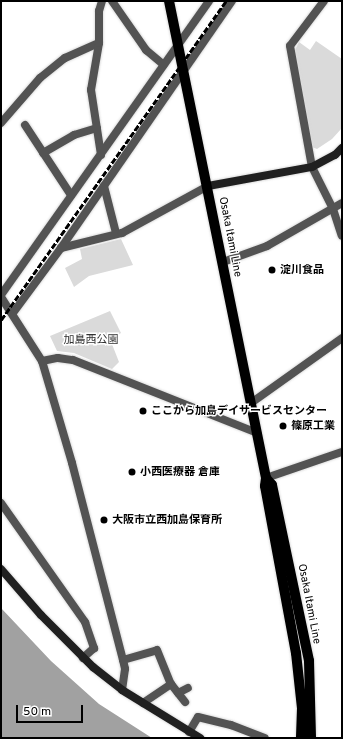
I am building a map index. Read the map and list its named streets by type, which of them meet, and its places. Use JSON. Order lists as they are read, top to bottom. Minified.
{"streets":{"main road":["Osaka Itami Line"]},"parks":["加島西公園"],"places":["淀川食品","ここから加島デイサービスセンター","篠原工業","小西医療器 倉庫","大阪市立西加島保育所"],"scale_bar":"50 m"}
